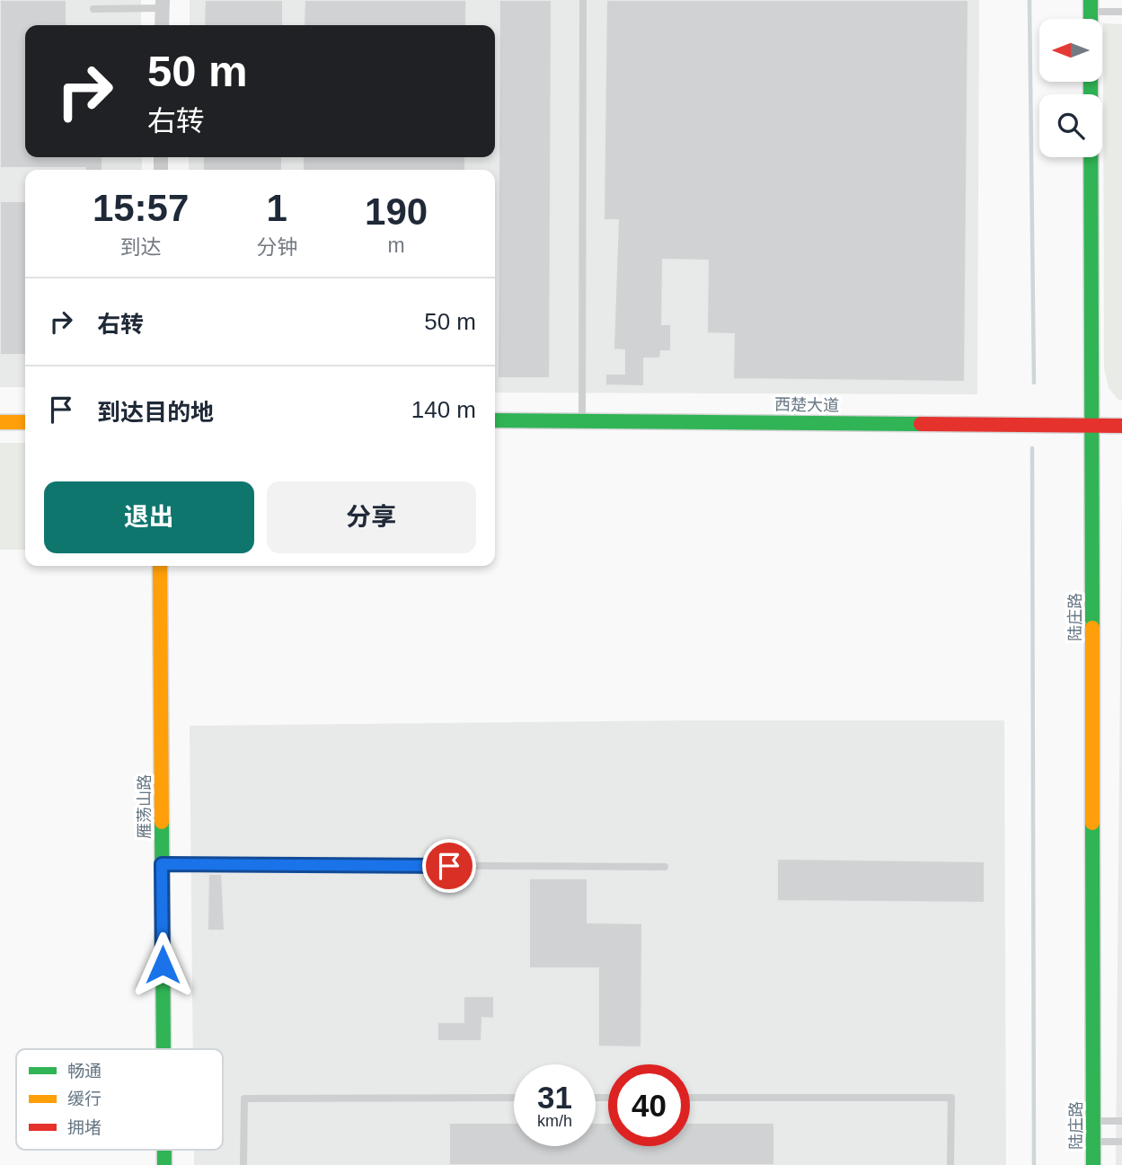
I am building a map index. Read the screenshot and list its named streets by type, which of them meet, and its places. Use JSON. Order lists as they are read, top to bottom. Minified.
{"streets":{"street":["西楚大道","陆庄路","雁荡山路"]},"crossings":[["西楚大道","陆庄路"]],"legend":["畅通","缓行","拥堵"],"north":"left","page":{"turn":["50 m","右转"],"eta":["15:57","到达","1","分钟","190","m"],"list":[{"name":"右转","value":"50 m"},{"name":"到达目的地","value":"140 m"}],"buttons":["退出","分享"],"speed":"31 km/h","limit":"40"}}
